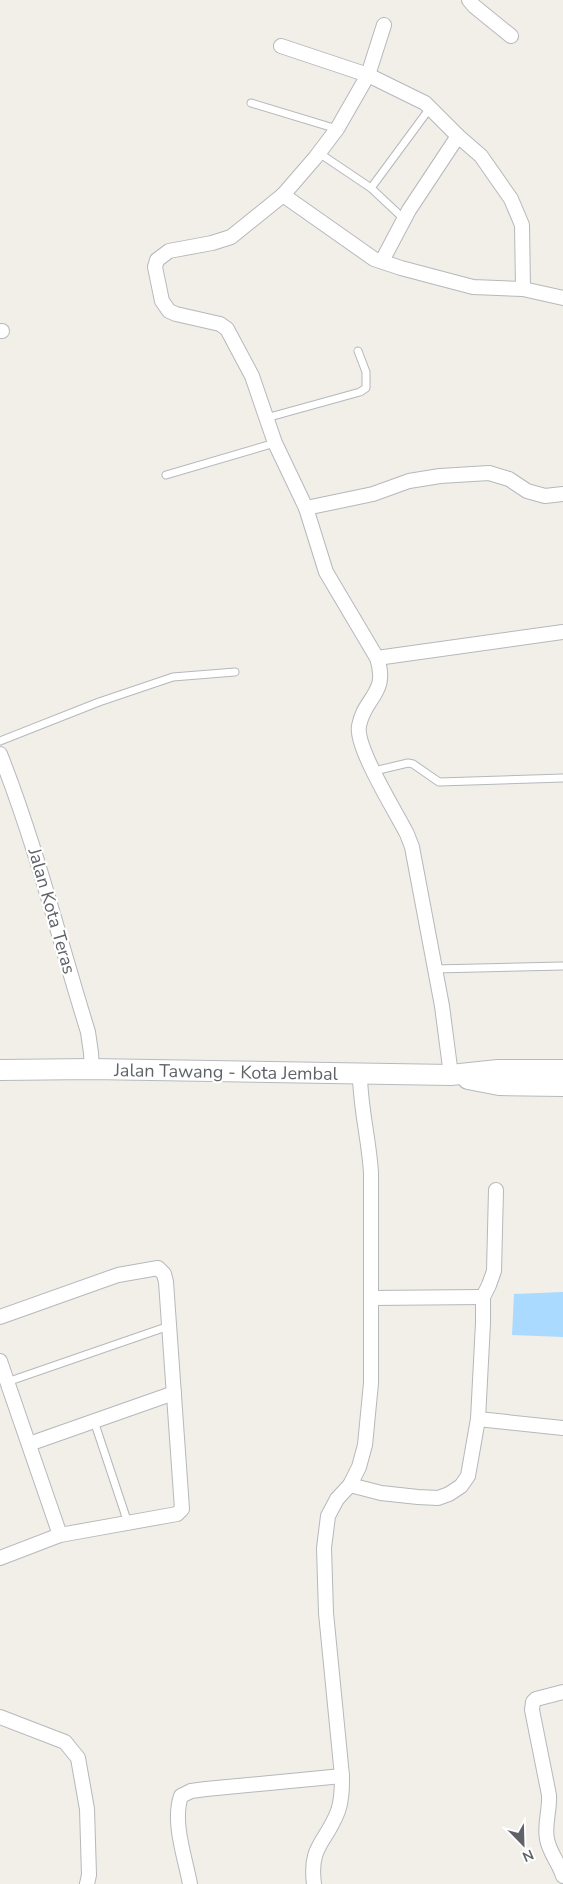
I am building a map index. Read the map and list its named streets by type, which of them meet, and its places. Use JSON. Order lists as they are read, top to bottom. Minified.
{"streets":{"main road":["Jalan Tawang - Kota Jembal"],"street":["Jalan Kota Teras"]},"crossings":[["Jalan Kota Teras","Jalan Tawang - Kota Jembal"]],"north":"bottom right"}
